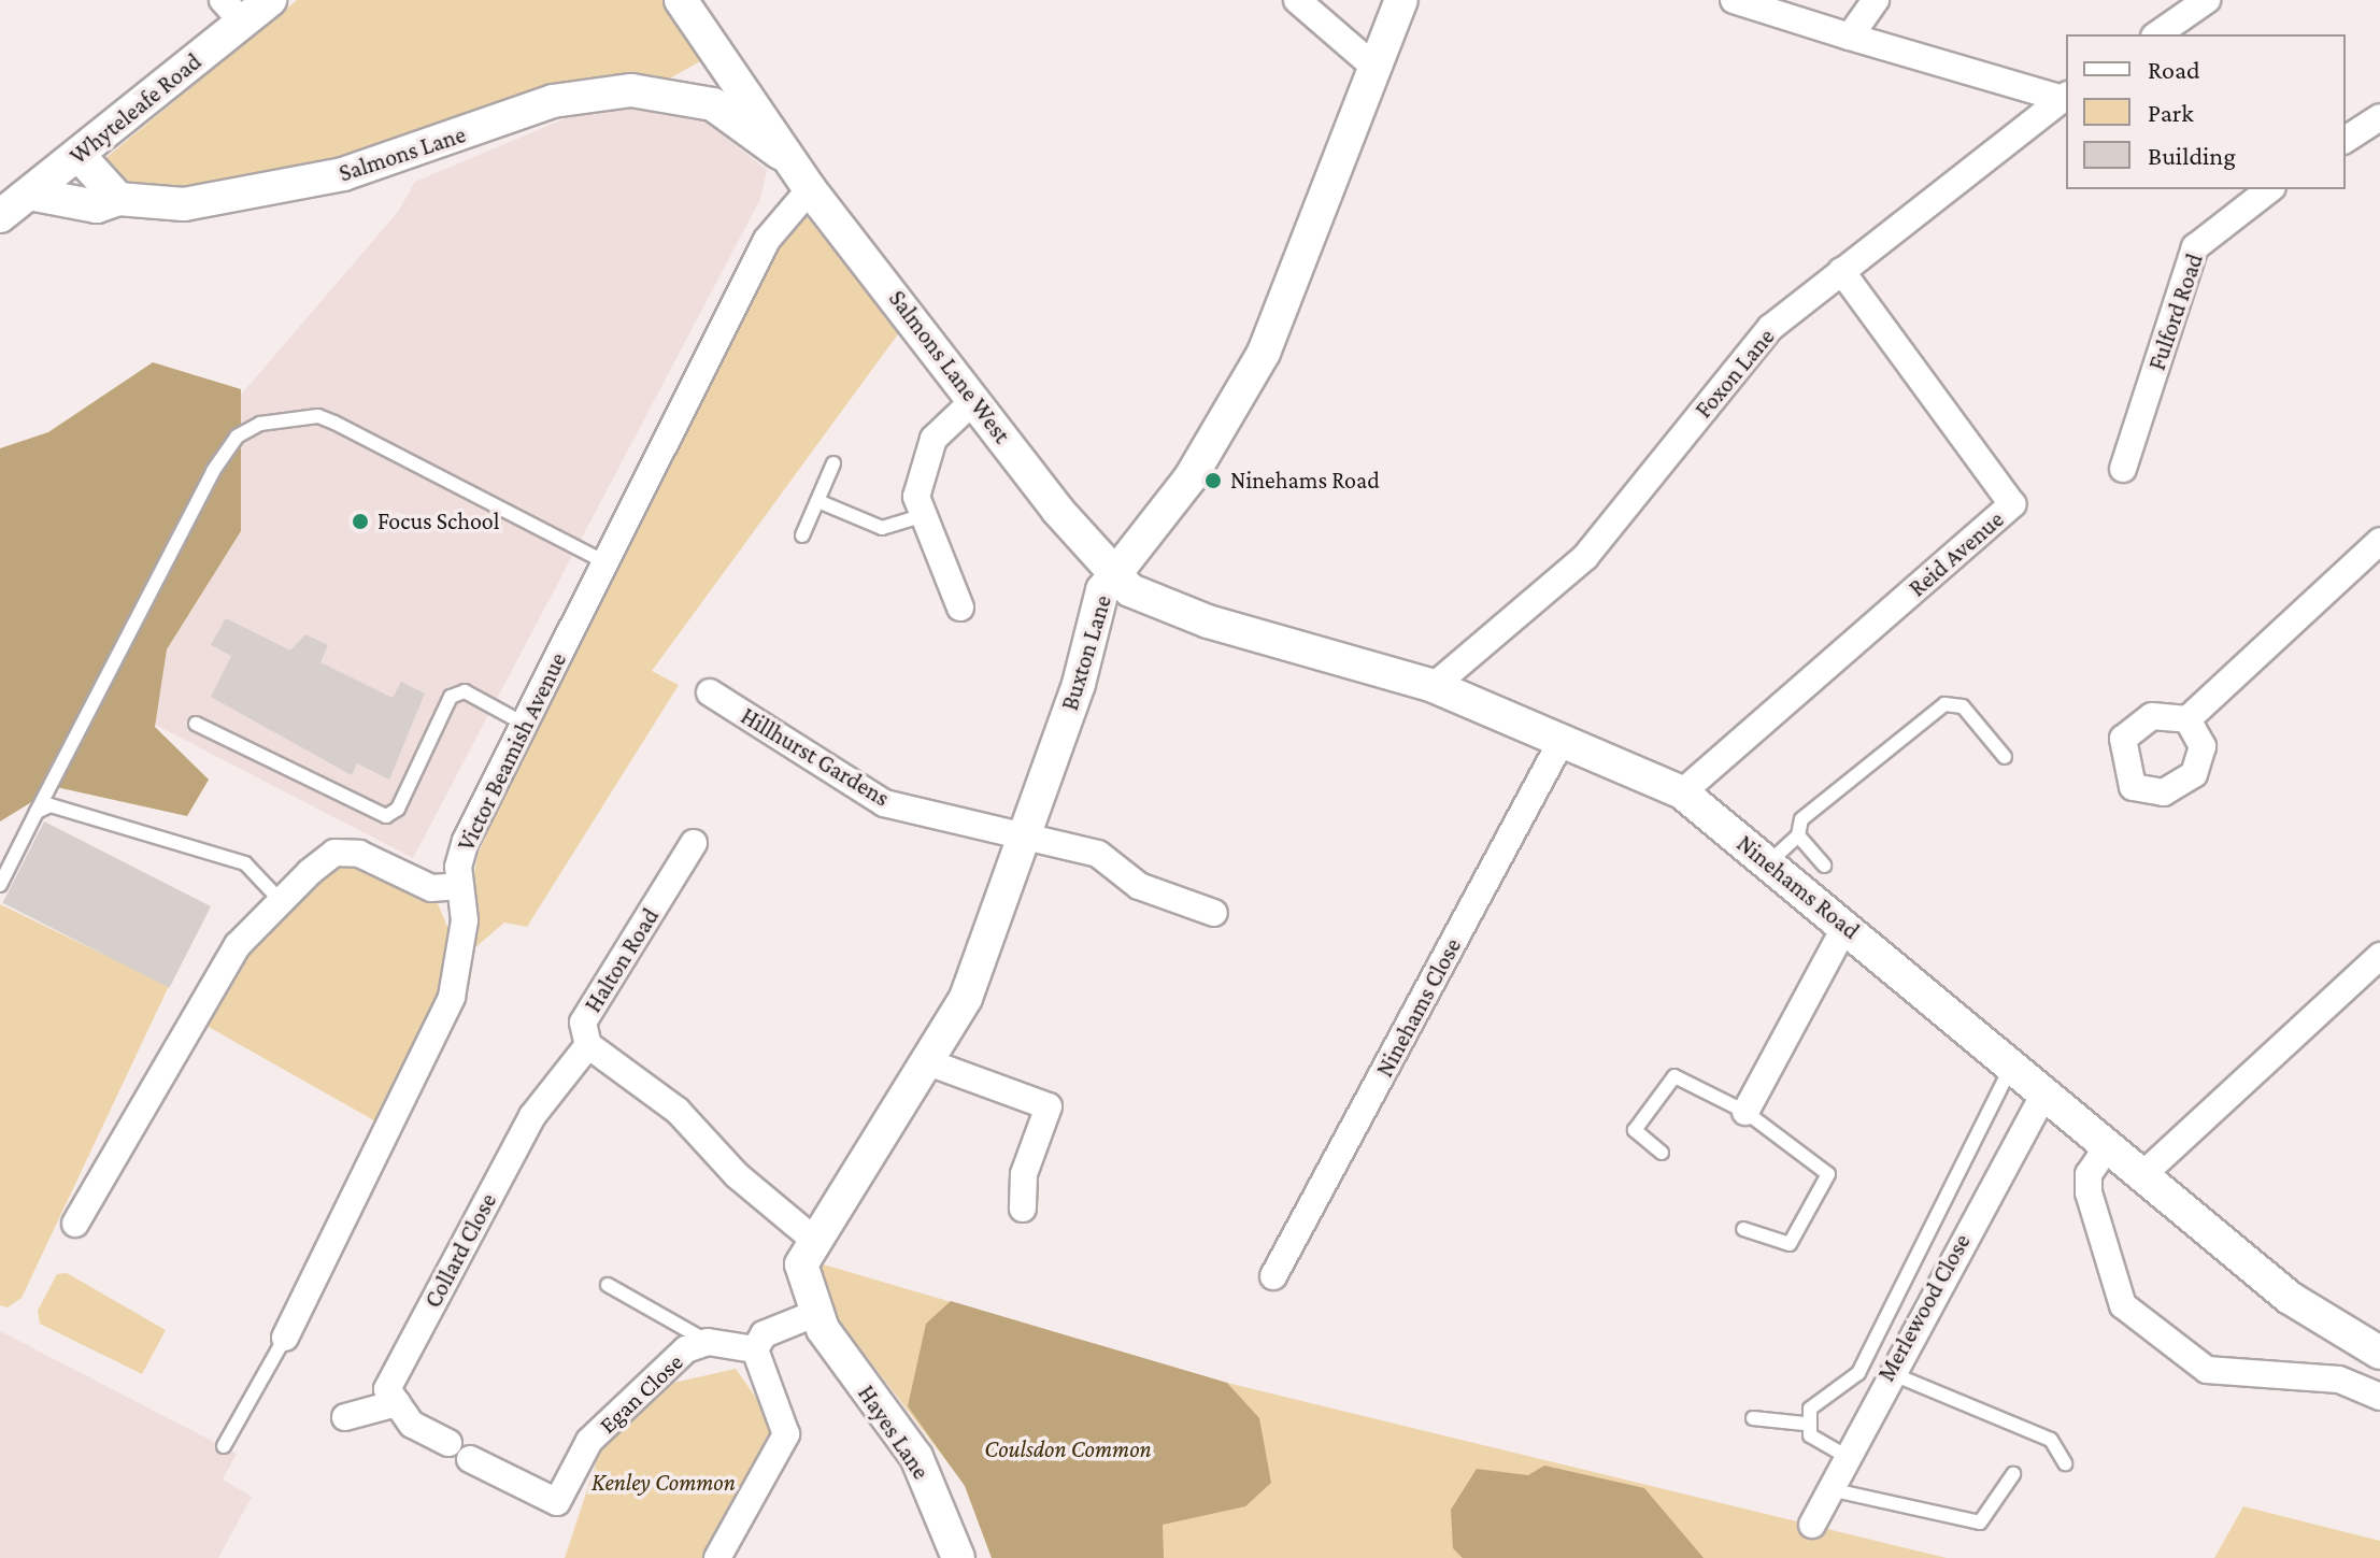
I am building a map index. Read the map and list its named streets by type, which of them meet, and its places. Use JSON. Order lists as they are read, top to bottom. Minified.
{"streets":{"street":["Whyteleafe Road","Salmons Lane","Fulford Road","Salmons Lane West","Foxon Lane","Reid Avenue","Buxton Lane","Victor Beamish Avenue","Hillhurst Gardens","Ninehams Road","Halton Road","Ninehams Close","Collard Close","Merlewood Close","Egan Close","Hayes Lane"]},"crossings":[["Whyteleafe Road","Salmons Lane"],["Salmons Lane","Salmons Lane West"],["Salmons Lane West","Buxton Lane"],["Salmons Lane West","Victor Beamish Avenue"],["Salmons Lane West","Ninehams Road"],["Foxon Lane","Reid Avenue"],["Foxon Lane","Ninehams Road"],["Reid Avenue","Ninehams Road"],["Buxton Lane","Hillhurst Gardens"],["Buxton Lane","Ninehams Road"],["Buxton Lane","Halton Road"],["Buxton Lane","Hayes Lane"],["Ninehams Road","Ninehams Close"],["Ninehams Road","Merlewood Close"],["Halton Road","Collard Close"],["Collard Close","Egan Close"]],"parks":["Coulsdon Common","Kenley Common"],"places":["Ninehams Road","Focus School"],"legend":["Road","Park","Building"]}
